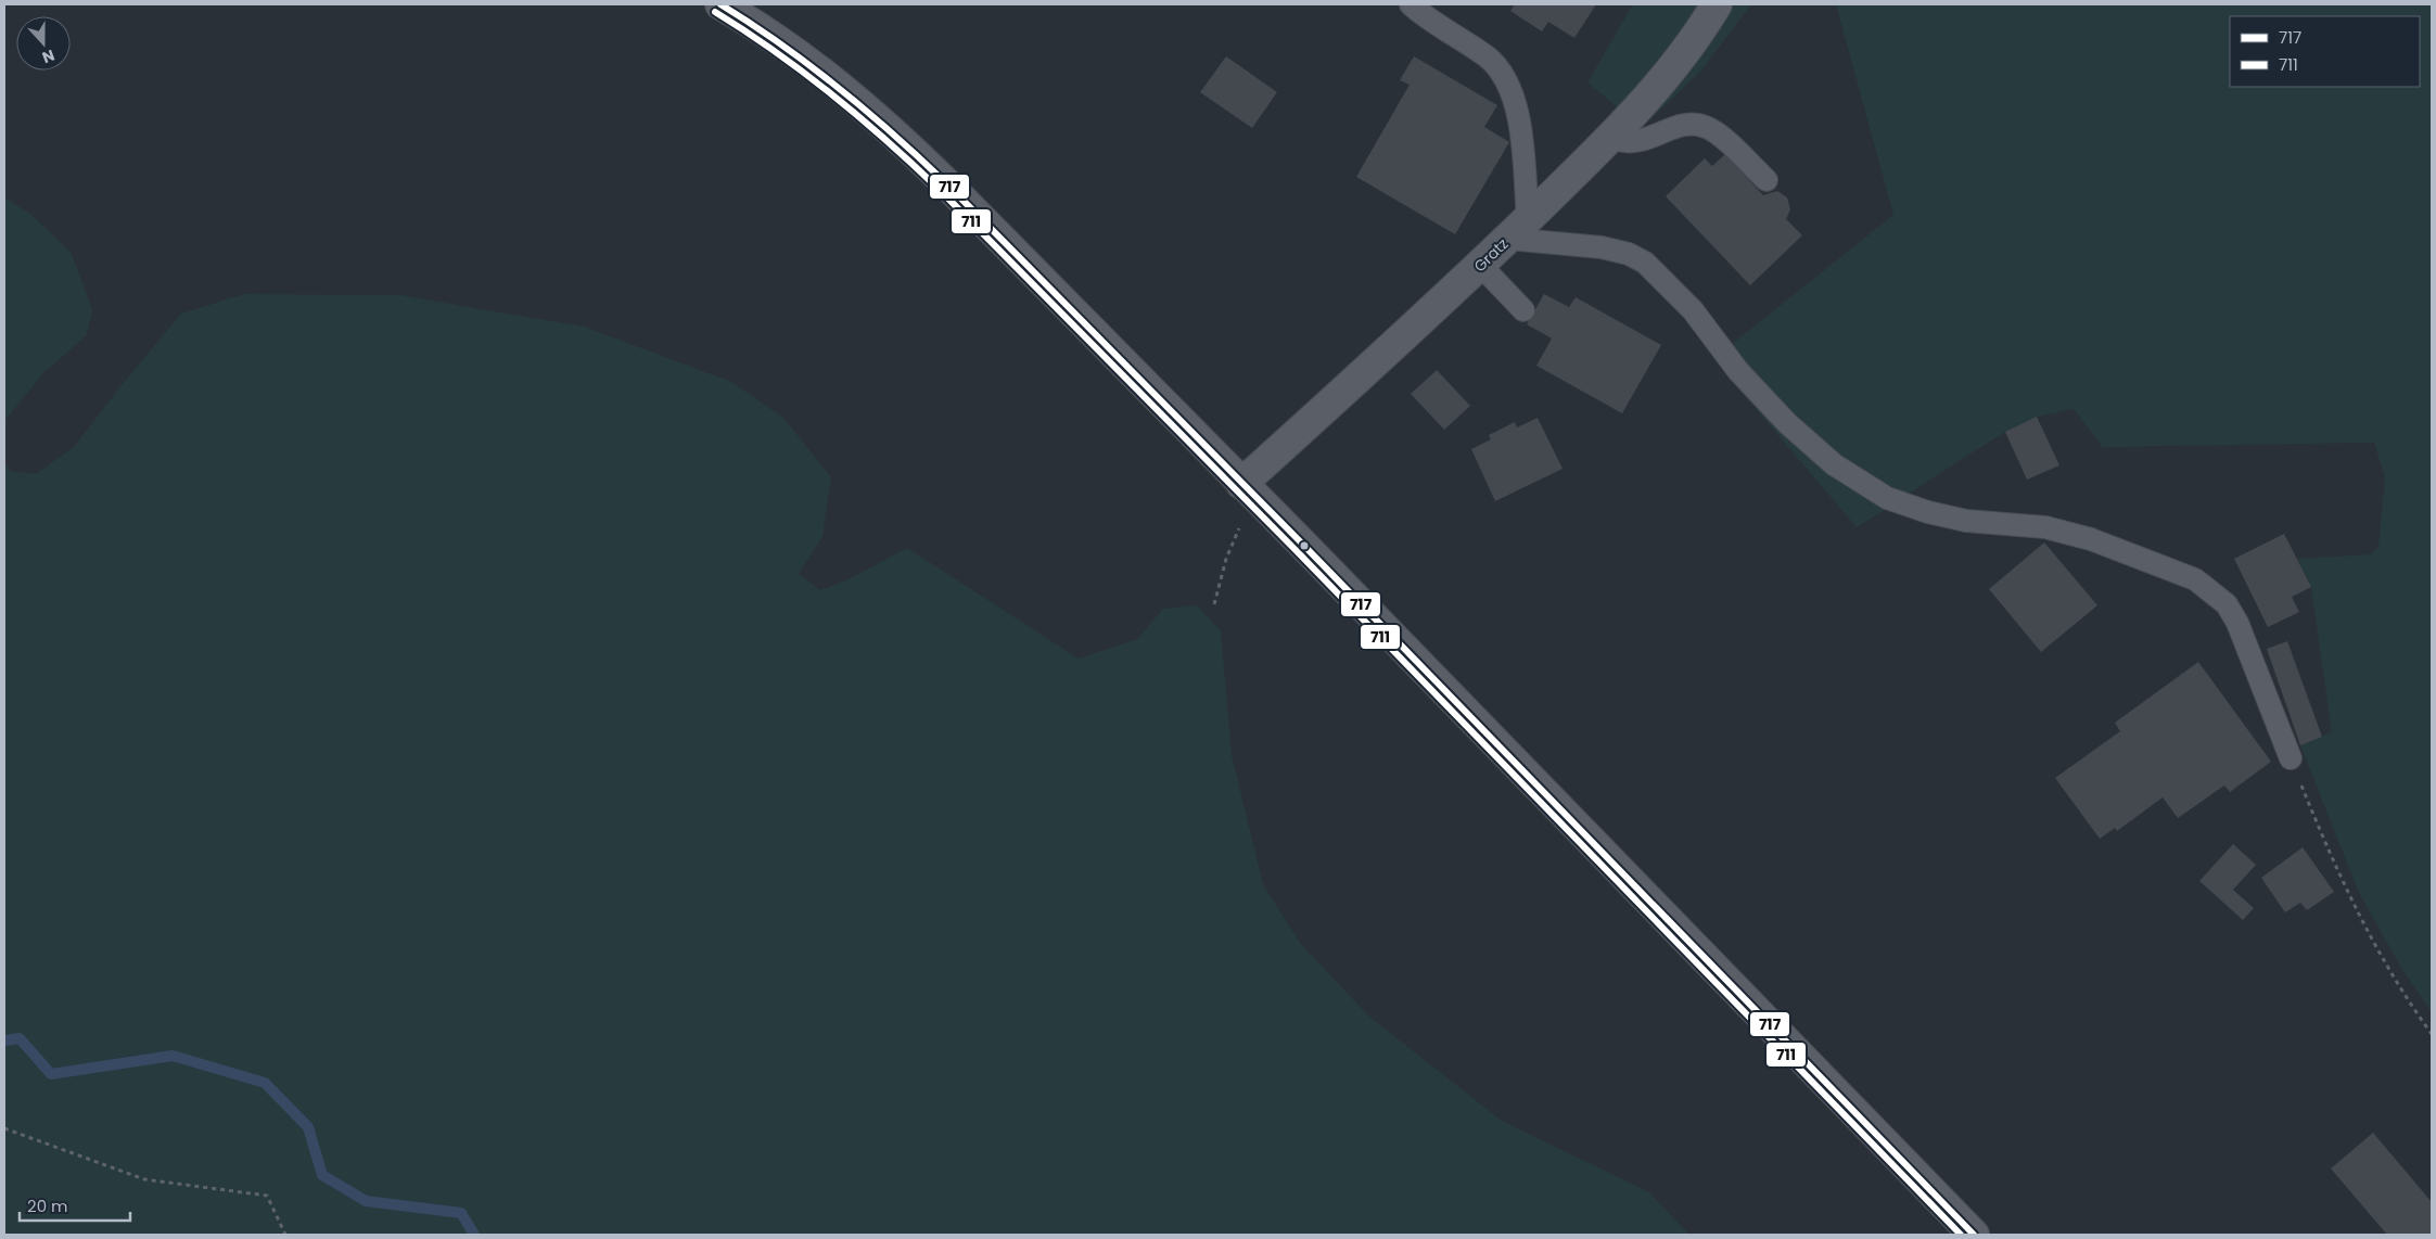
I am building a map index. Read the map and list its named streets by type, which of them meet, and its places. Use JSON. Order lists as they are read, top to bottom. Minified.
{"streets":{"street":["Gratz"]},"lines":["transit line 717","transit line 711"],"legend":["717","711"],"scale_bar":"20 m","north":"bottom"}
